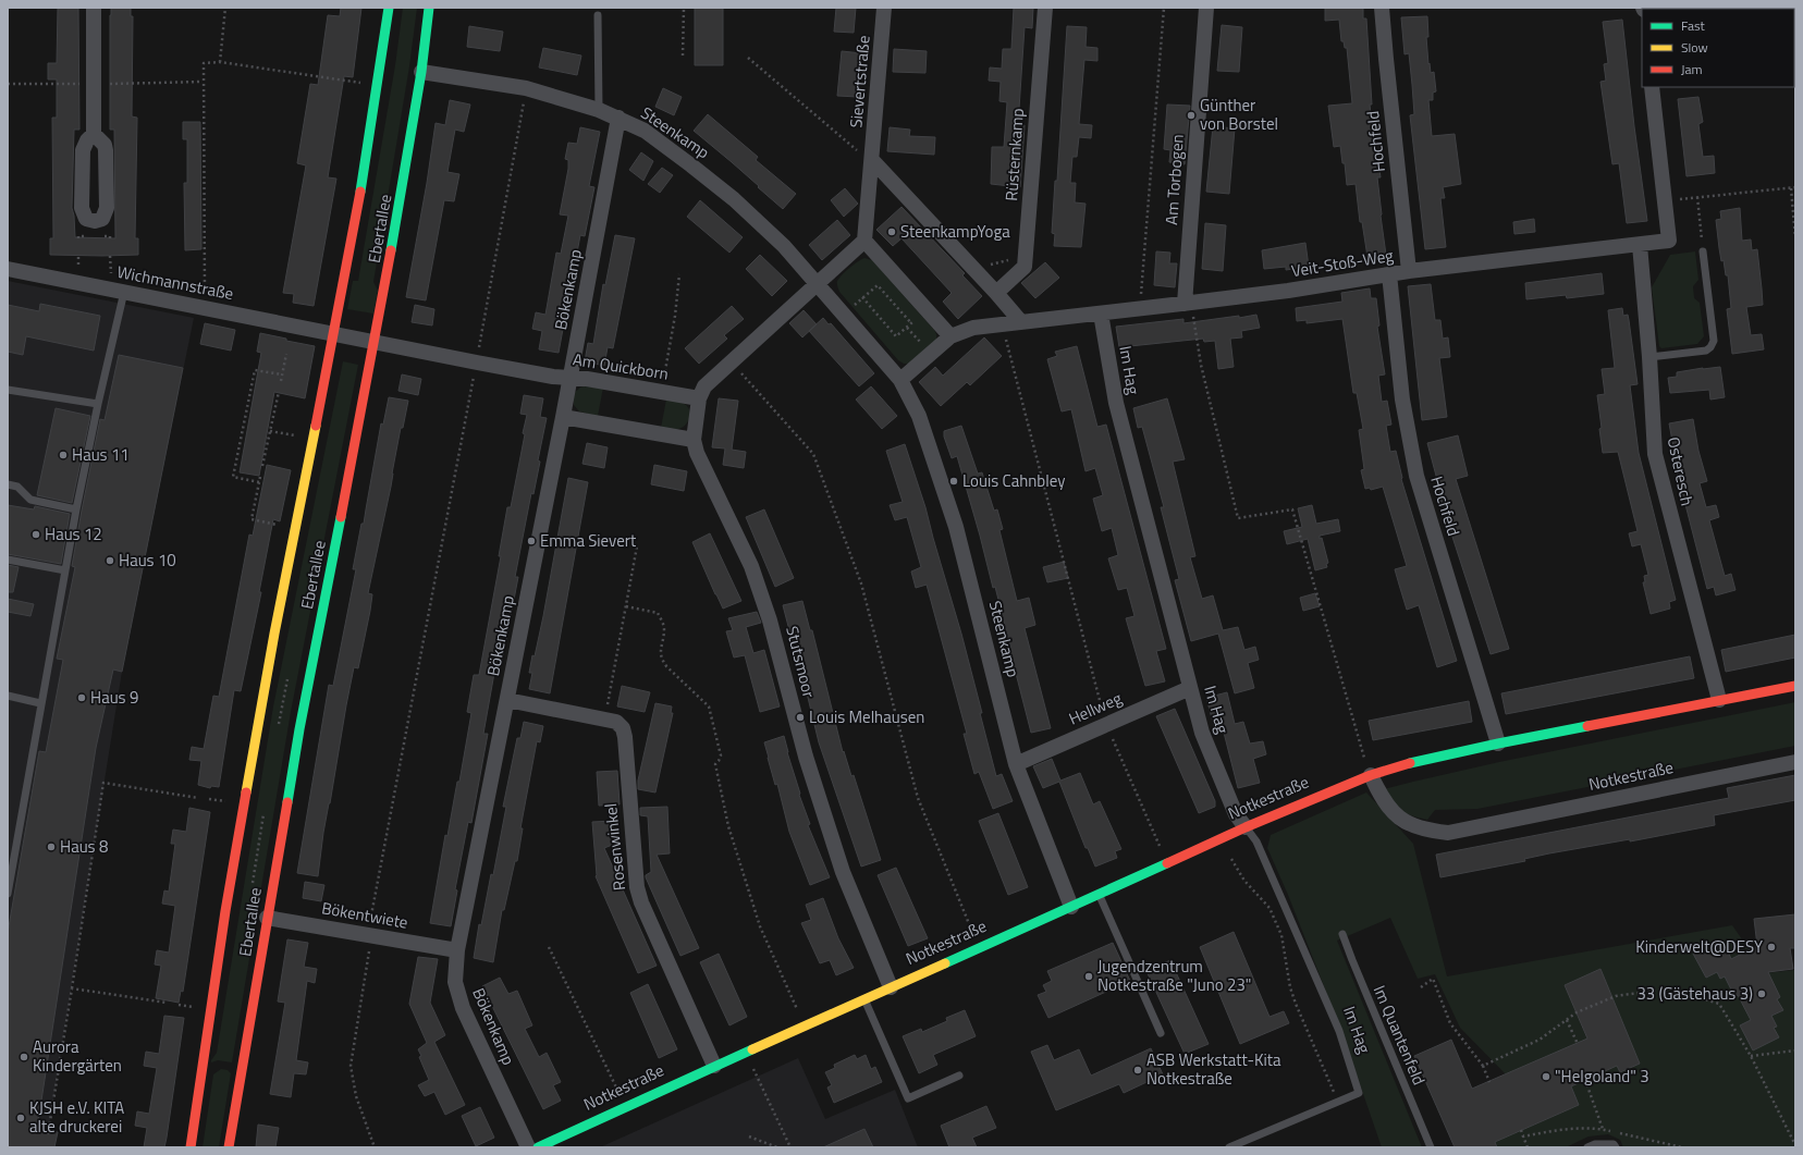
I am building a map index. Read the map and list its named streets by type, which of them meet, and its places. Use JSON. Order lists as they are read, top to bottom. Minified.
{"streets":{"main road":["Ebertallee","Notkestraße"],"street":["Sievertstraße","Steenkamp","Hochfeld","Rüsternkamp","Am Torbogen","Veit-Stoß-Weg","Wichmannstraße","Bökenkamp","Am Quickborn","Im Hag","Osteresch","Stutsmoor","Hellweg","Rosenwinkel","Bökentwiete"],"lane":["Im Quantenfeld"]},"crossings":[["Steenkamp","Ebertallee"],["Steenkamp","Bökenkamp"],["Steenkamp","Hellweg"],["Steenkamp","Notkestraße"],["Hochfeld","Veit-Stoß-Weg"],["Hochfeld","Notkestraße"],["Am Torbogen","Veit-Stoß-Weg"],["Ebertallee","Wichmannstraße"],["Ebertallee","Am Quickborn"],["Ebertallee","Bökentwiete"],["Veit-Stoß-Weg","Im Hag"],["Veit-Stoß-Weg","Osteresch"],["Wichmannstraße","Am Quickborn"],["Bökenkamp","Am Quickborn"],["Bökenkamp","Rosenwinkel"],["Bökenkamp","Bökentwiete"],["Am Quickborn","Stutsmoor"],["Im Hag","Hellweg"],["Im Hag","Notkestraße"],["Osteresch","Notkestraße"],["Stutsmoor","Notkestraße"],["Notkestraße","Rosenwinkel"]],"places":["Günther von Borstel","SteenkampYoga","Haus 11","Louis Cahnbley","Haus 12","Emma Sievert","Haus 10","Haus 9","Louis Melhausen","Haus 8","Kinderwelt@DESY","Jugendzentrum Notkestraße \"Juno 23\"","33 (Gästehaus 3)","Aurora Kindergärten","ASB Werkstatt-Kita Notkestraße","\"Helgoland\" 3","KJSH e.V. KITA alte druckerei"],"legend":["Fast","Slow","Jam"]}
